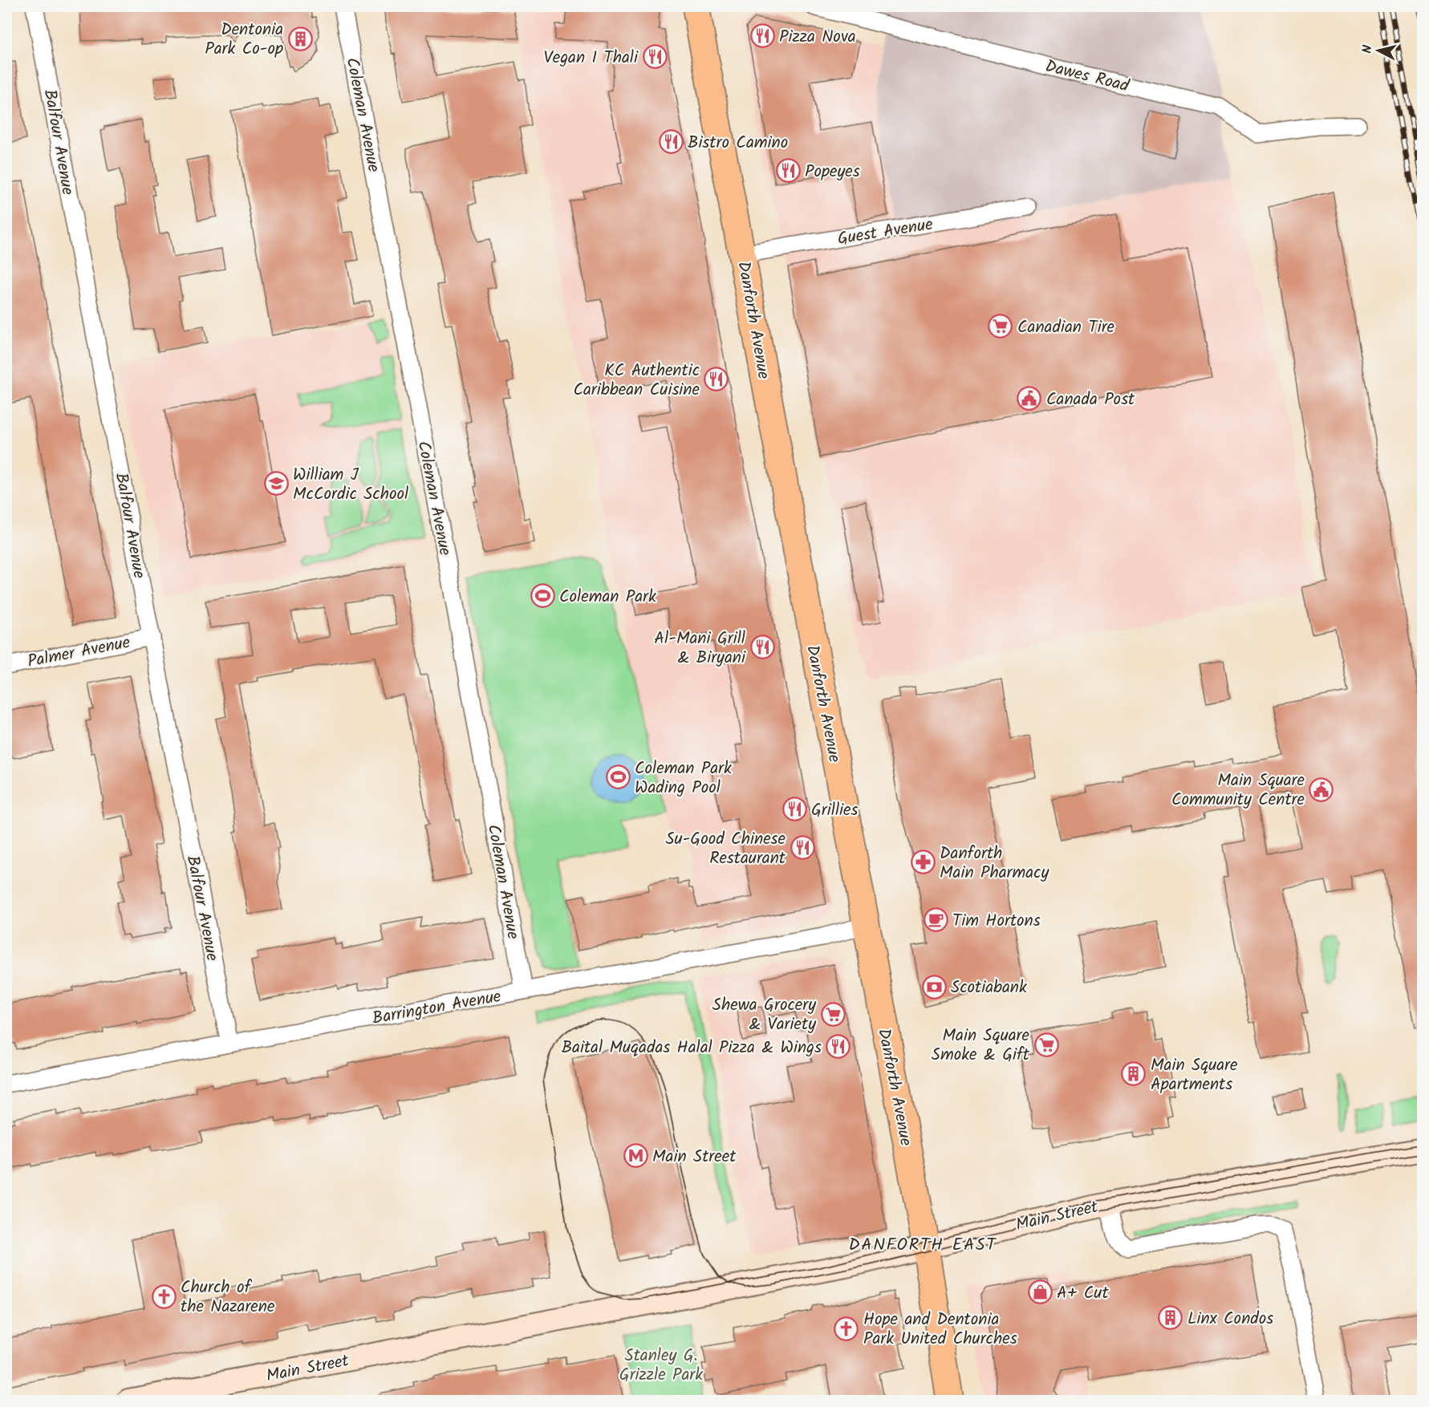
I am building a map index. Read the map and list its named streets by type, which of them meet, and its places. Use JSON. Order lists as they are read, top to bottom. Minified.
{"streets":{"main road":["Danforth Avenue"],"street":["Dawes Road","Coleman Avenue","Balfour Avenue","Guest Avenue","Palmer Avenue","Barrington Avenue","Main Street"]},"crossings":[["Coleman Avenue","Barrington Avenue"],["Balfour Avenue","Palmer Avenue"],["Balfour Avenue","Barrington Avenue"],["Guest Avenue","Danforth Avenue"],["Danforth Avenue","Barrington Avenue"],["Danforth Avenue","Main Street"]],"districts":["DANFORTH EAST"],"parks":["Stanley G. Grizzle Park"],"places":{"restaurant":["Pizza Nova","Vegan I Thali","Bistro Camino","Popeyes","KC Authentic Caribbean Cuisine","Al-Mani Grill & Biryani","Grillies","Su-Good Chinese Restaurant","Baital Muqadas Halal Pizza & Wings"],"building":["Dentonia Park Co-op","Main Square Apartments","Linx Condos"],"supermarket":["Canadian Tire","Shewa Grocery & Variety","Main Square Smoke & Gift"],"public building":["Canada Post","Main Square Community Centre"],"school or university":["William J McCordic School"],"sports":["Coleman Park","Coleman Park Wading Pool"],"pharmacy":["Danforth Main Pharmacy"],"cafe":["Tim Hortons"],"bank":["Scotiabank"],"metro station":["Main Street"],"shop":["A+ Cut"],"church":["Church of the Nazarene","Hope and Dentonia Park United Churches"]},"north":"left"}
